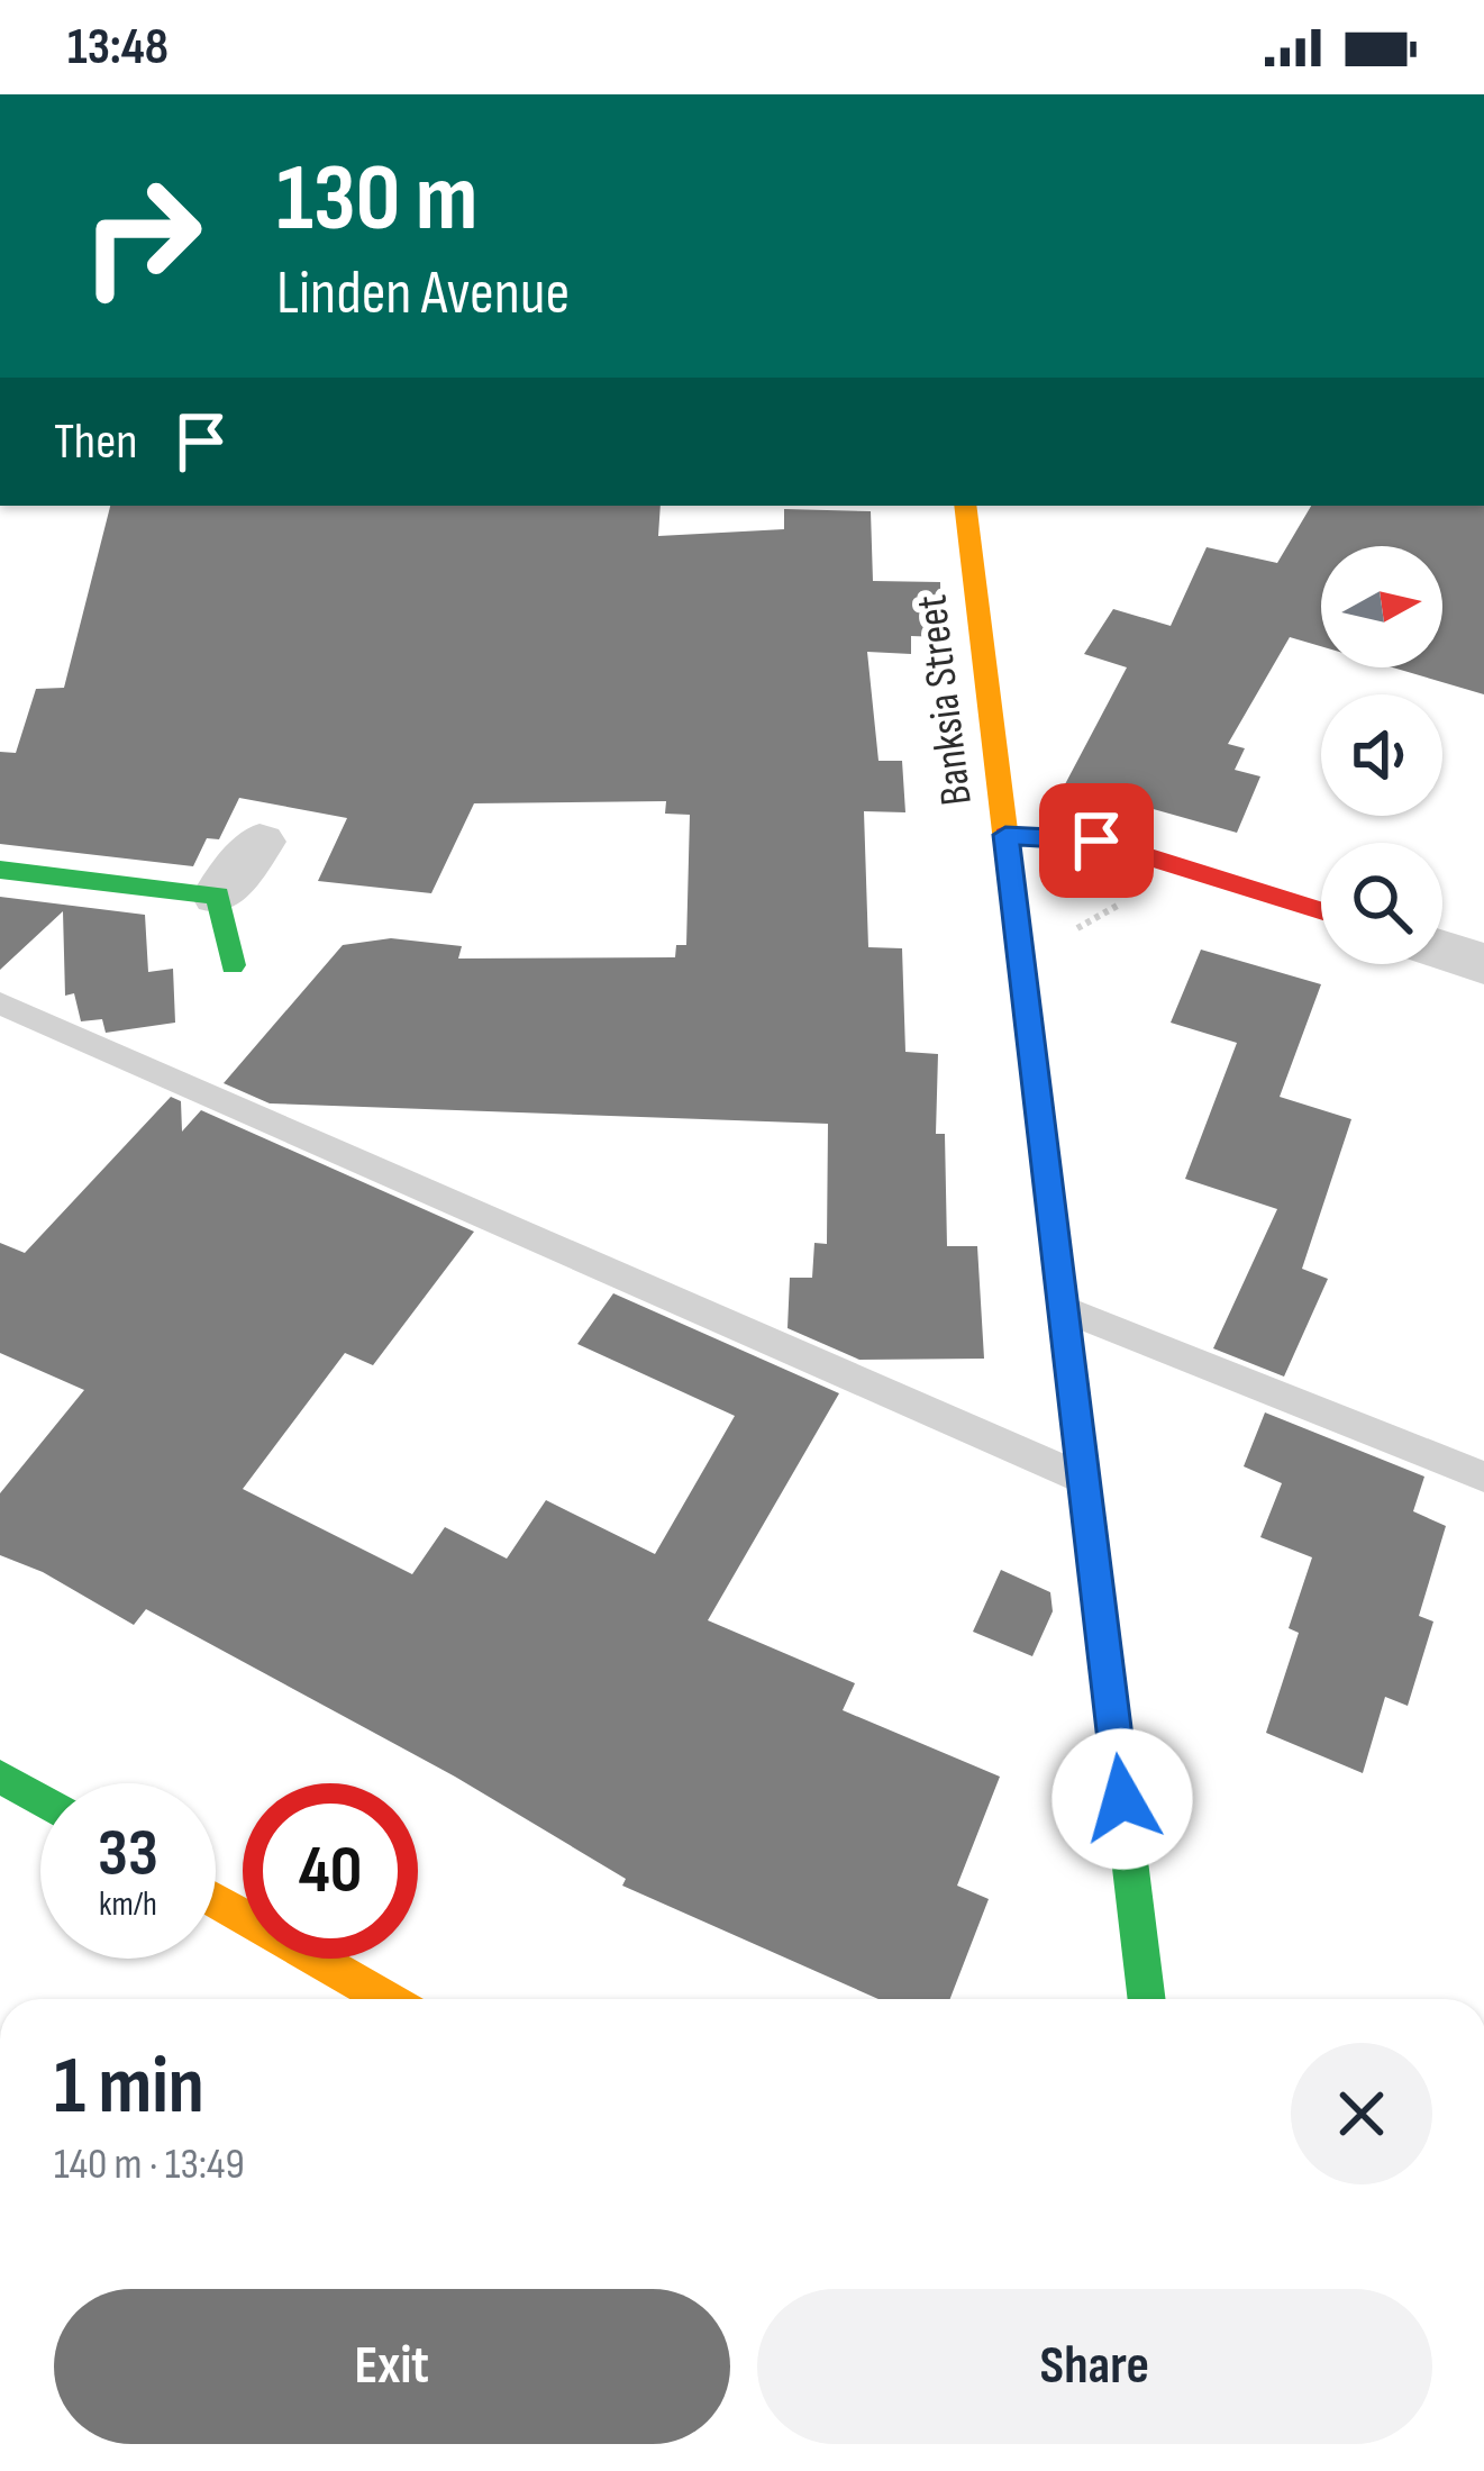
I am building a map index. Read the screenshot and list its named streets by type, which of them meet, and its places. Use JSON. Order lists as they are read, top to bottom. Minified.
{"streets":{"street":["Banksia Street"]},"north":"right","page":{"status":"13:48","turn":["130 m","Linden Avenue"],"then":"Then","speed":"33 km/h","limit":"40","heading":["1 min","140 m · 13:49"],"buttons":["Exit","Share"]}}
